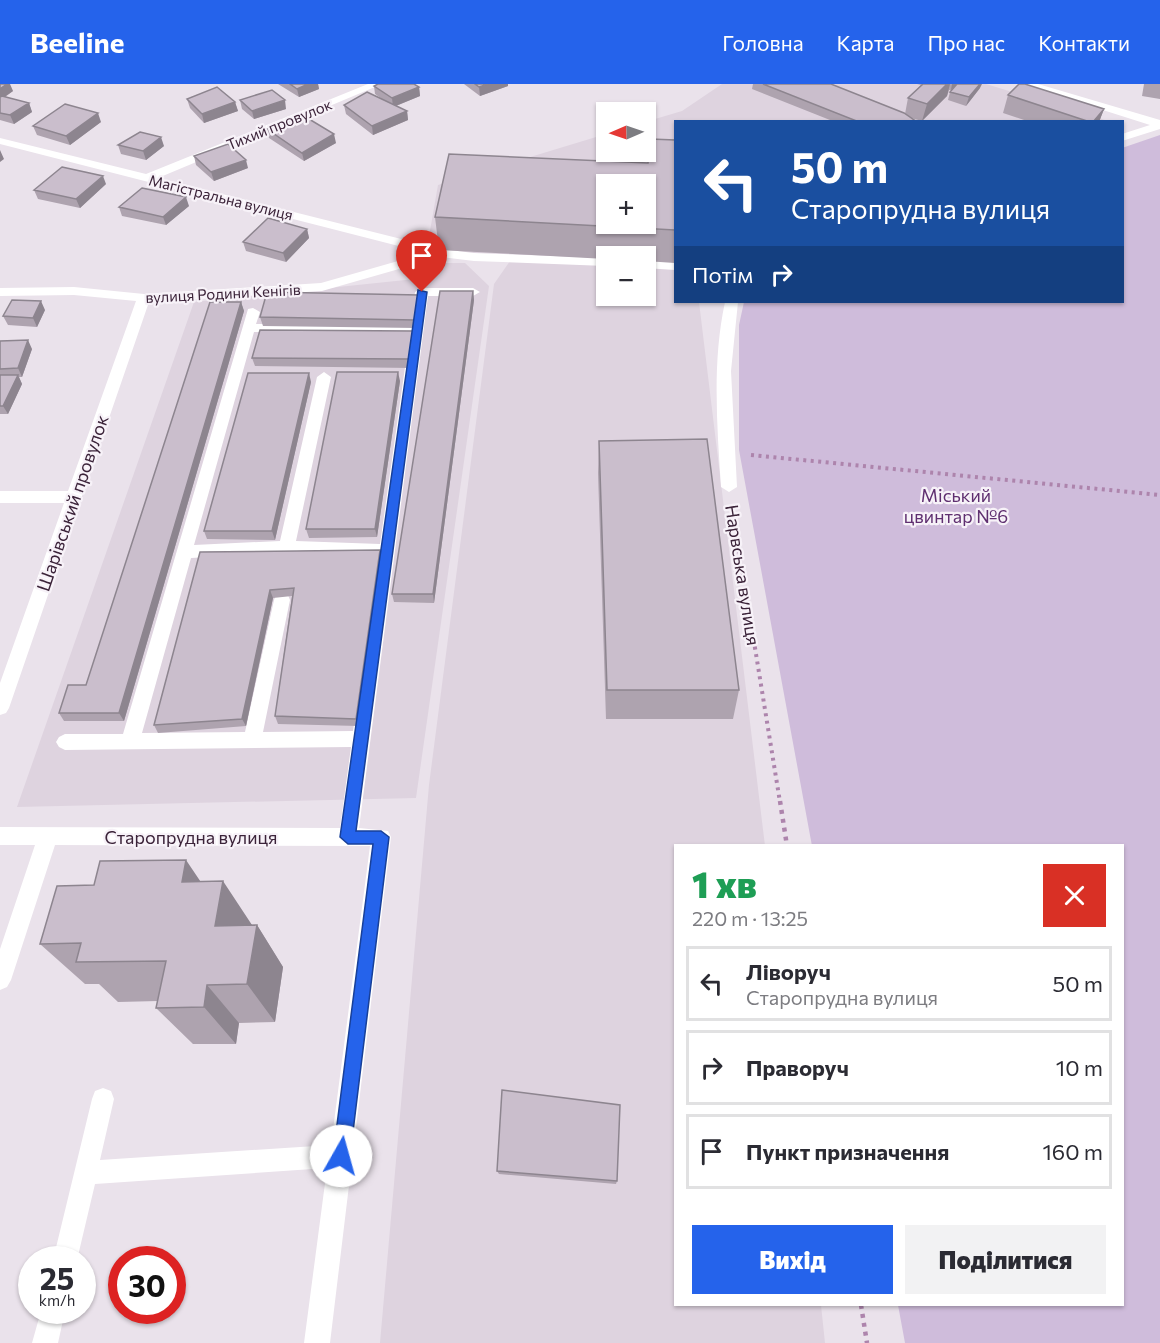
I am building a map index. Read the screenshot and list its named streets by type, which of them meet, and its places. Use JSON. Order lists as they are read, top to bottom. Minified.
{"streets":{"street":["Тихий провулок","Магістральна вулиця","вулиця Родини Кенігів","Шарівський провулок","Нарвська вулиця","Старопрудна вулиця"]},"crossings":[["Тихий провулок","Магістральна вулиця"],["Магістральна вулиця","вулиця Родини Кенігів"],["вулиця Родини Кенігів","Шарівський провулок"]],"parks":["Міський цвинтар №6"],"north":"left","page":{"header":"Beeline","nav":["Головна","Карта","Про нас","Контакти"],"map_buttons":["+","−"],"turn":["50 m","Старопрудна вулиця"],"then":"Потім","heading":["1 хв","220 m · 13:25"],"list":[{"name":"Ліворуч","note":"Старопрудна вулиця","value":"50 m"},{"name":"Праворуч","value":"10 m"},{"name":"Пункт призначення","value":"160 m"}],"buttons":["Вихід","Поділитися"],"speed":"25 km/h","limit":"30"}}
